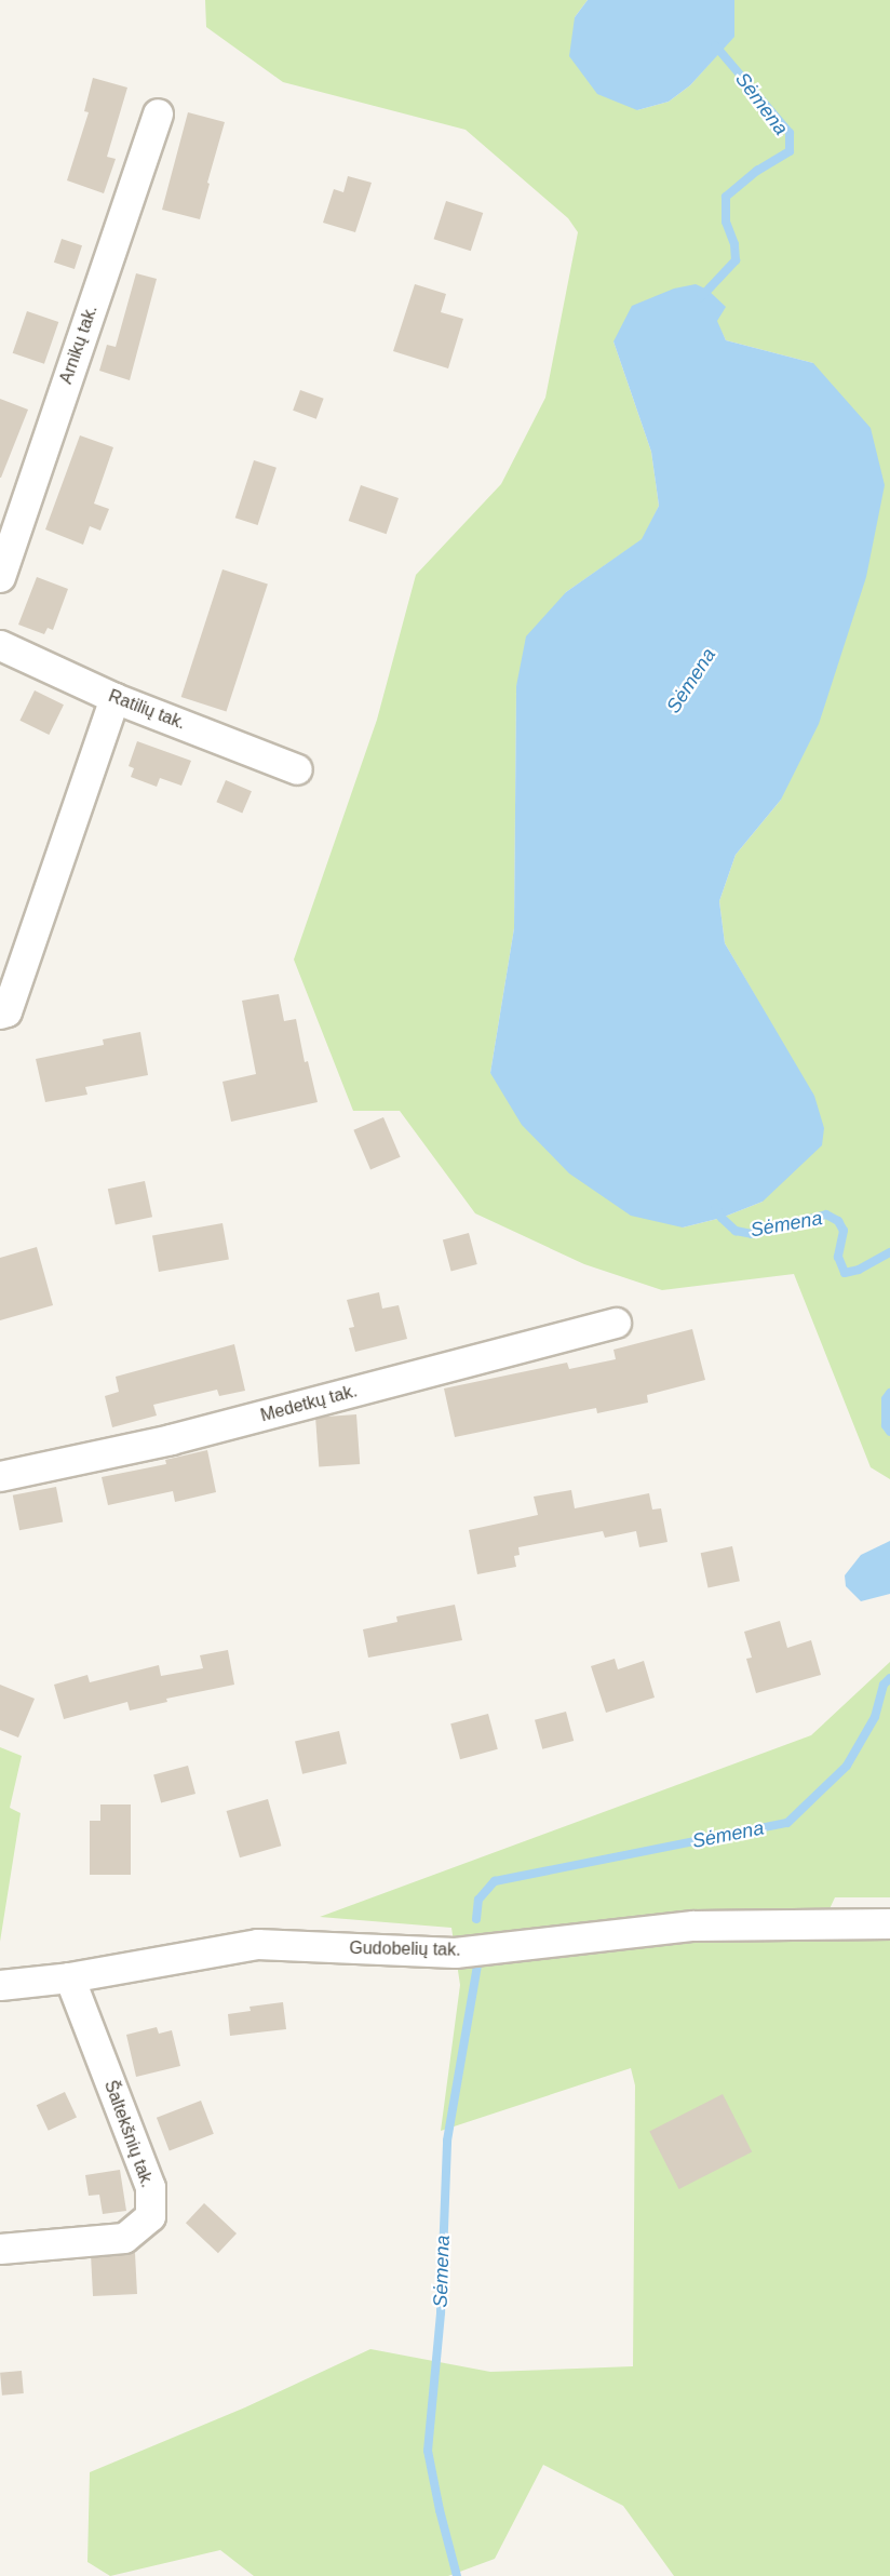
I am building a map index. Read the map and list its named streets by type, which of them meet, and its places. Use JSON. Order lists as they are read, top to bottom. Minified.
{"streets":{"street":["Arnikų tak.","Ratilių tak.","Medetkų tak.","Gudobelių tak.","Šaltekšnių tak."]},"crossings":[["Gudobelių tak.","Šaltekšnių tak."]],"water":["Sėmena"]}
